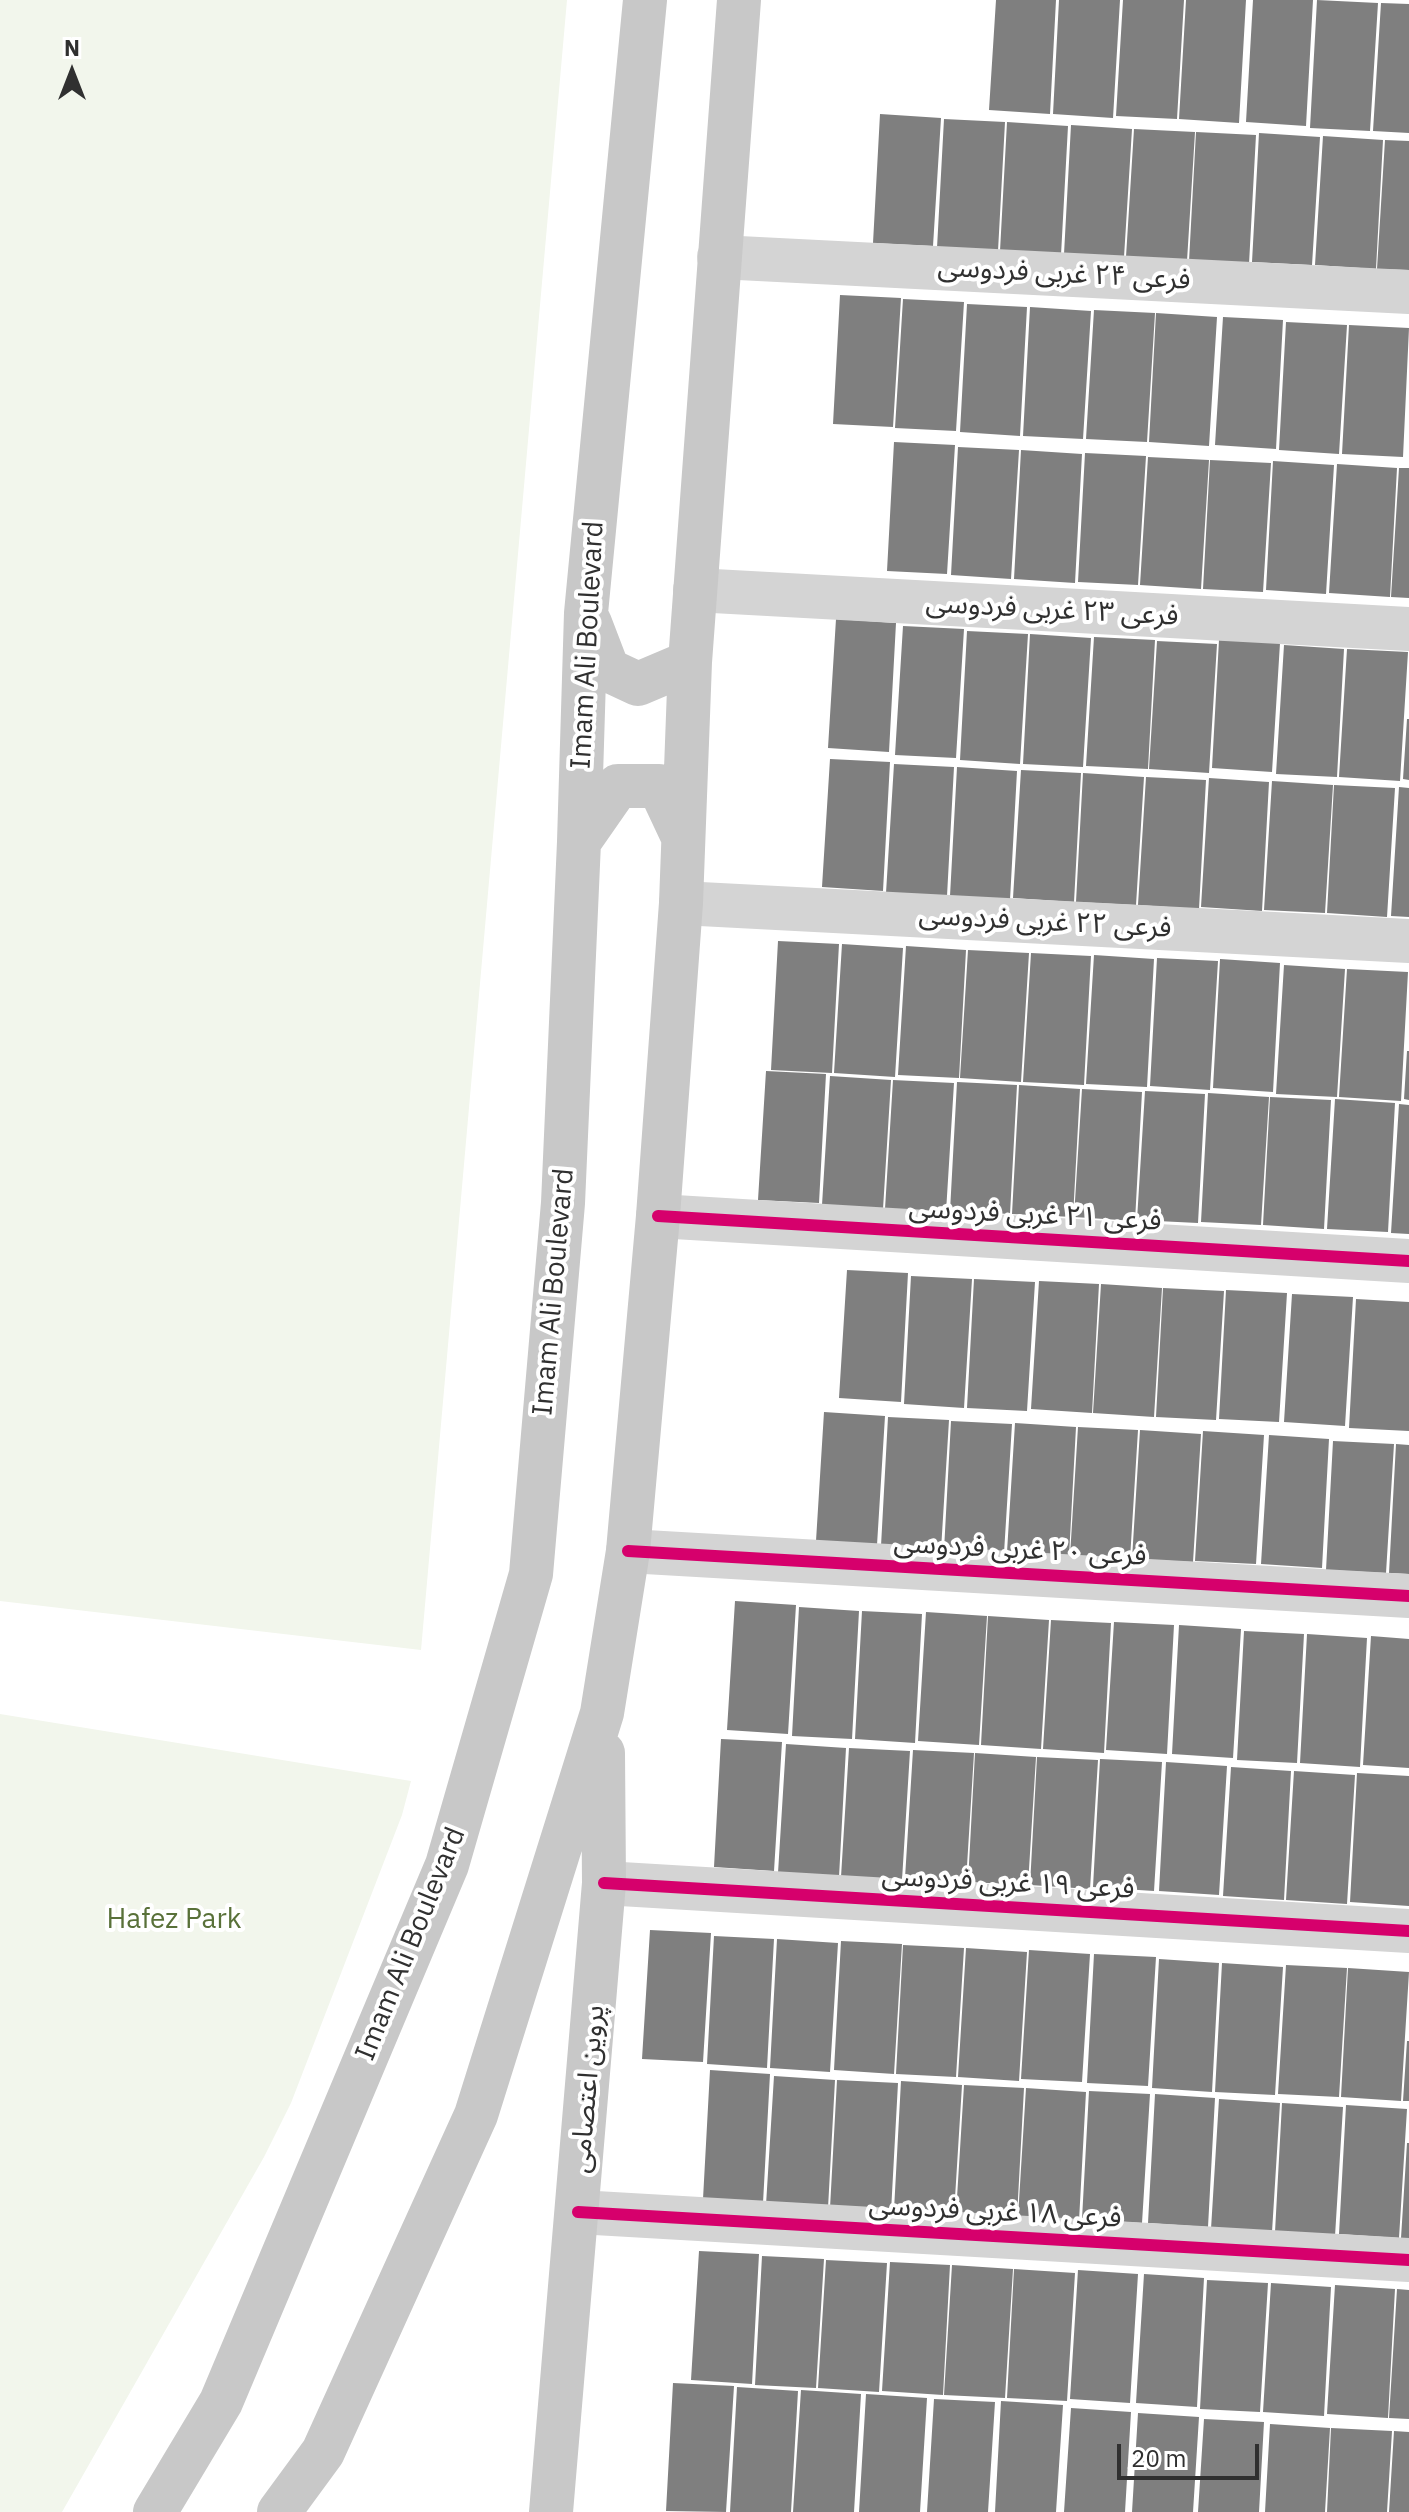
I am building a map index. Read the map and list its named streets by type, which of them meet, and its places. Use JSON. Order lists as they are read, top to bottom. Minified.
{"streets":{"main road":["Imam Ali Boulevard","پروین اعتصامی"],"street":["فرعی ۲۴ غربی فردوسی","فرعی ۲۳ غربی فردوسی","فرعی ۲۲ غربی فردوسی","فرعی ۲۱ غربی فردوسی","فرعی ۲۰ غربی فردوسی","فرعی ۱۹ غربی فردوسی","فرعی ۱۸ غربی فردوسی"]},"crossings":[["فرعی ۱۹ غربی فردوسی","پروین اعتصامی"],["پروین اعتصامی","فرعی ۱۸ غربی فردوسی"]],"parks":["Hafez Park"],"scale_bar":"20 m","north":"top"}
